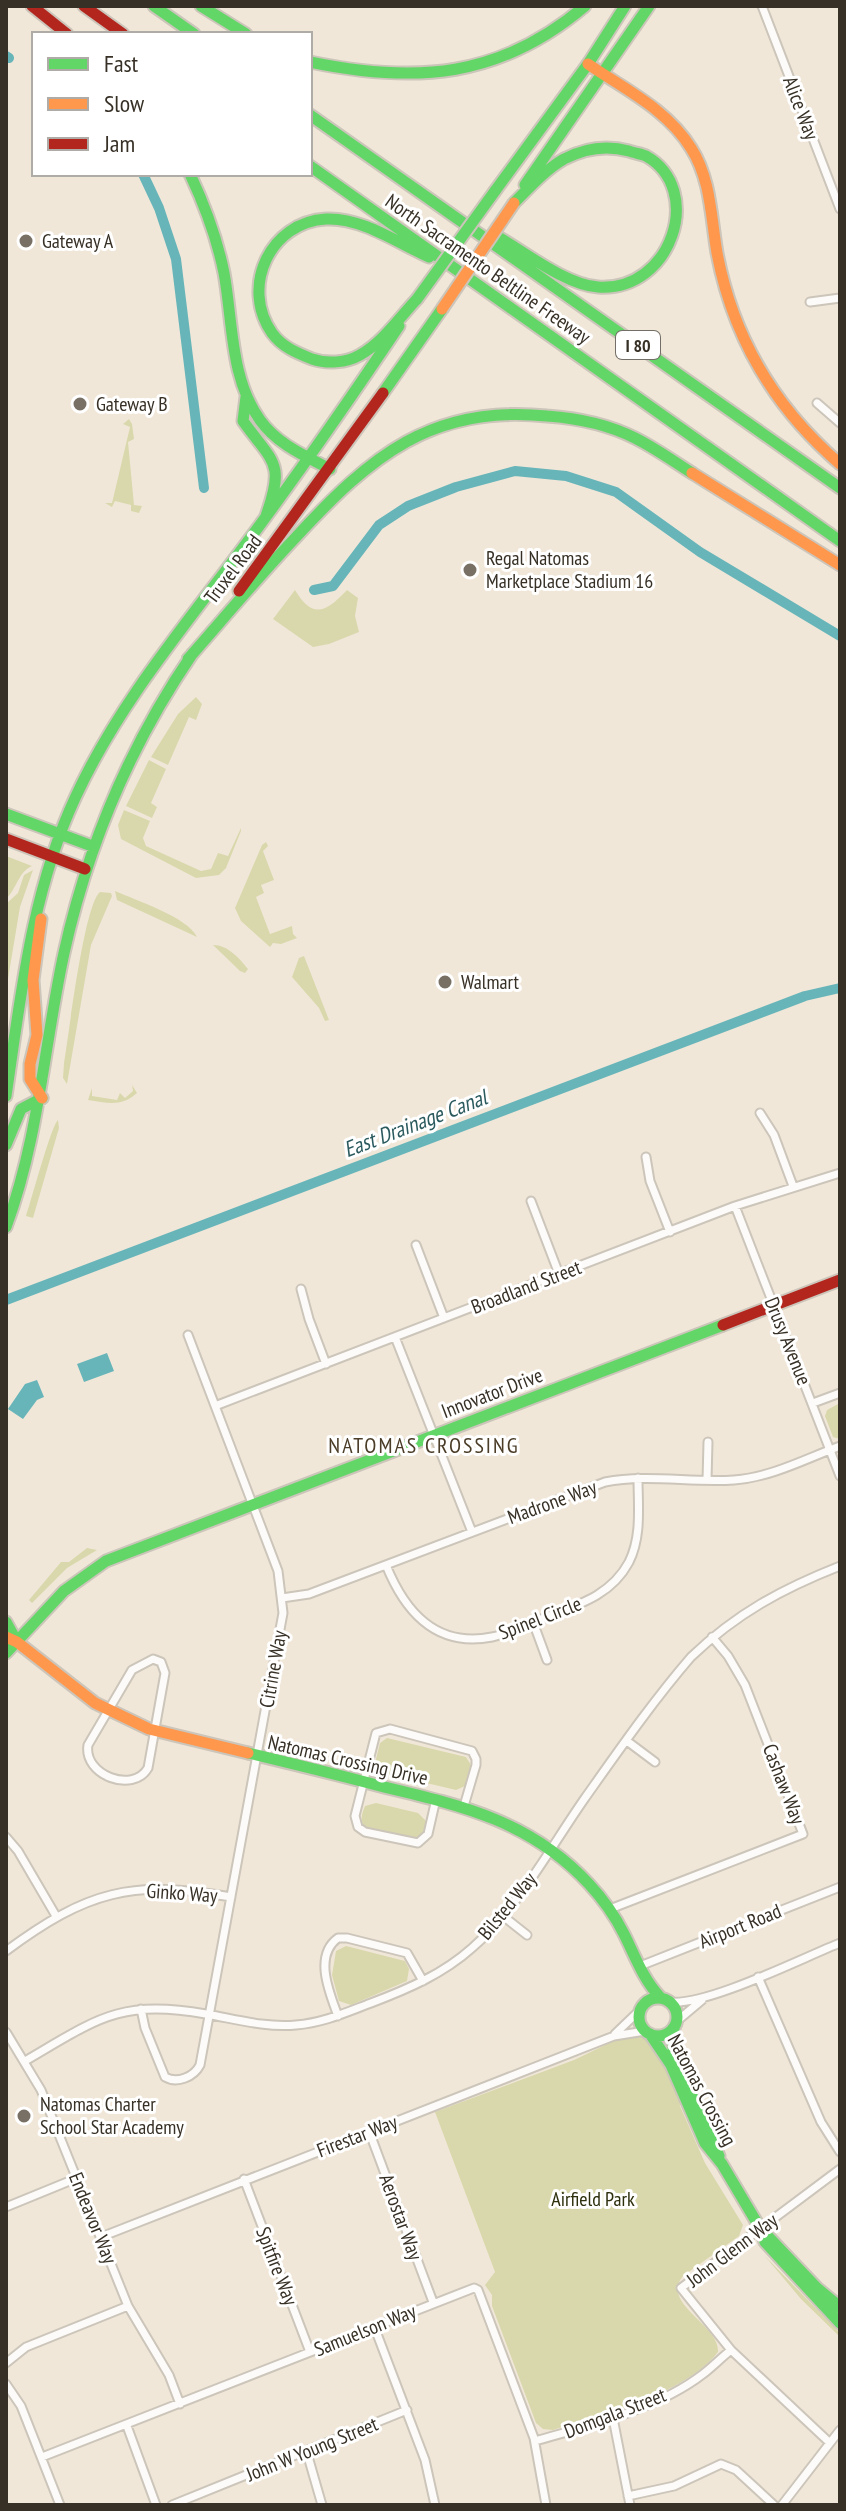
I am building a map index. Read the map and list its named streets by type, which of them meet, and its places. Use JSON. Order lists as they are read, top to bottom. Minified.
{"streets":{"main road":["North Sacramento Beltline Freeway","I 80","Truxel Road","Innovator Drive","Natomas Crossing Drive","Natomas Crossing"],"street":["Alice Way","Broadland Street","Drusy Avenue","Madrone Way","Spinel Circle","Citrine Way","Cashaw Way","Ginko Way","Bilsted Way","Airport Road","Firestar Way","Aerostar Way","Endeavor Way","John Glenn Way","Spitfire Way","Samuelson Way","Domgala Street","John W Young Street"]},"crossings":[["Broadland Street","Drusy Avenue"],["Broadland Street","Citrine Way"],["Drusy Avenue","Innovator Drive"],["Drusy Avenue","Madrone Way"],["Innovator Drive","Citrine Way"],["Innovator Drive","Natomas Crossing Drive"],["Madrone Way","Spinel Circle"],["Madrone Way","Citrine Way"],["Citrine Way","Natomas Crossing Drive"],["Citrine Way","Ginko Way"],["Citrine Way","Bilsted Way"],["Natomas Crossing Drive","Cashaw Way"],["Natomas Crossing Drive","Bilsted Way"],["Natomas Crossing Drive","Airport Road"],["Natomas Crossing Drive","Natomas Crossing"],["Natomas Crossing Drive","Firestar Way"],["Cashaw Way","Bilsted Way"],["Bilsted Way","Endeavor Way"],["Natomas Crossing","Firestar Way"],["Natomas Crossing","John Glenn Way"],["Firestar Way","Aerostar Way"],["Firestar Way","Endeavor Way"],["Firestar Way","Spitfire Way"],["Aerostar Way","Samuelson Way"],["Endeavor Way","Samuelson Way"],["John Glenn Way","Domgala Street"],["Spitfire Way","Samuelson Way"],["Samuelson Way","Domgala Street"]],"districts":["NATOMAS CROSSING"],"water":["East Drainage Canal"],"parks":["Airfield Park"],"places":["Gateway A","Gateway B","Regal Natomas Marketplace Stadium 16","Walmart","Natomas Charter School Star Academy"],"legend":["Fast","Slow","Jam"]}
